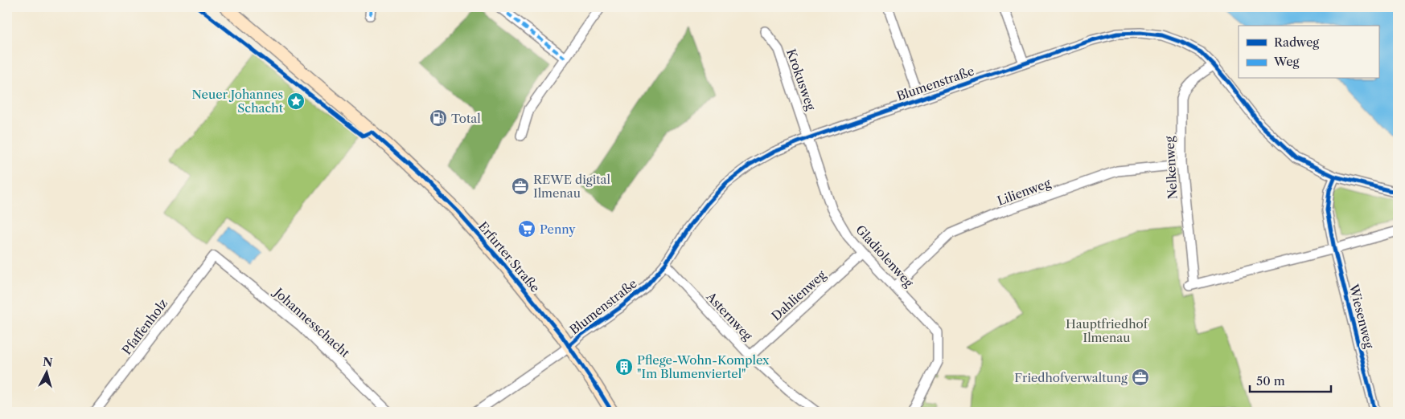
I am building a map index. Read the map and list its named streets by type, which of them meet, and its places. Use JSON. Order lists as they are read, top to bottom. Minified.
{"streets":{"main road":["Erfurter Straße"],"street":["Krokusweg","Blumenstraße","Nelkenweg","Lilienweg","Gladiolenweg","Dahlienweg","Asternweg","Wiesenweg","Johannesschacht","Pfaffenholz"]},"crossings":[["Krokusweg","Blumenstraße"],["Krokusweg","Gladiolenweg"],["Blumenstraße","Nelkenweg"],["Blumenstraße","Gladiolenweg"],["Blumenstraße","Erfurter Straße"],["Blumenstraße","Asternweg"],["Nelkenweg","Lilienweg"],["Nelkenweg","Wiesenweg"],["Lilienweg","Gladiolenweg"],["Gladiolenweg","Dahlienweg"],["Dahlienweg","Asternweg"],["Johannesschacht","Pfaffenholz"]],"parks":["Hauptfriedhof Ilmenau"],"places":{"place":["Neuer Johannes Schacht"],"fuel station":["Total"],"office":["REWE digital Ilmenau","Friedhofverwaltung"],"supermarket":["Penny"],"building":["Pflege-Wohn-Komplex \"Im Blumenviertel\""]},"legend":["Radweg","Weg"],"scale_bar":"50 m","north":"top"}
